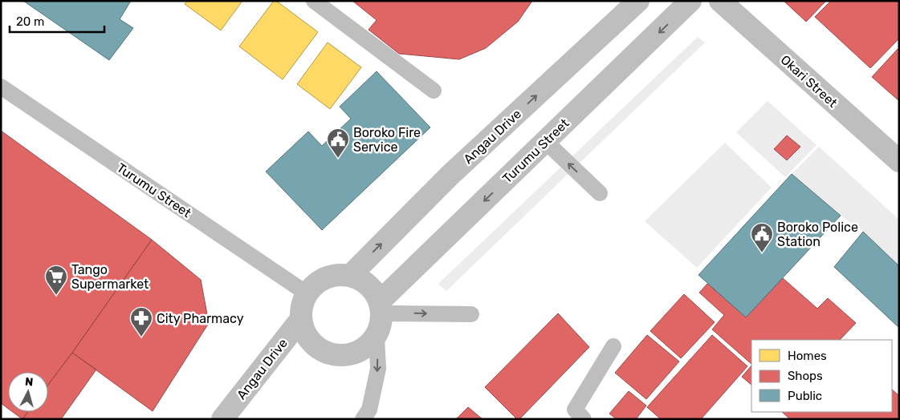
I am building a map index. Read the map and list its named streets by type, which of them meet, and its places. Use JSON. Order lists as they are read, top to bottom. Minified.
{"streets":{"street":["Okari Street","Angau Drive","Turumu Street"]},"crossings":[["Angau Drive","Turumu Street"]],"one_way":["Angau Drive","Turumu Street"],"places":{"public building":["Boroko Fire Service","Boroko Police Station"],"supermarket":["Tango Supermarket"],"pharmacy":["City Pharmacy"]},"legend":["Homes","Shops","Public"],"scale_bar":"20 m","north":"top"}
